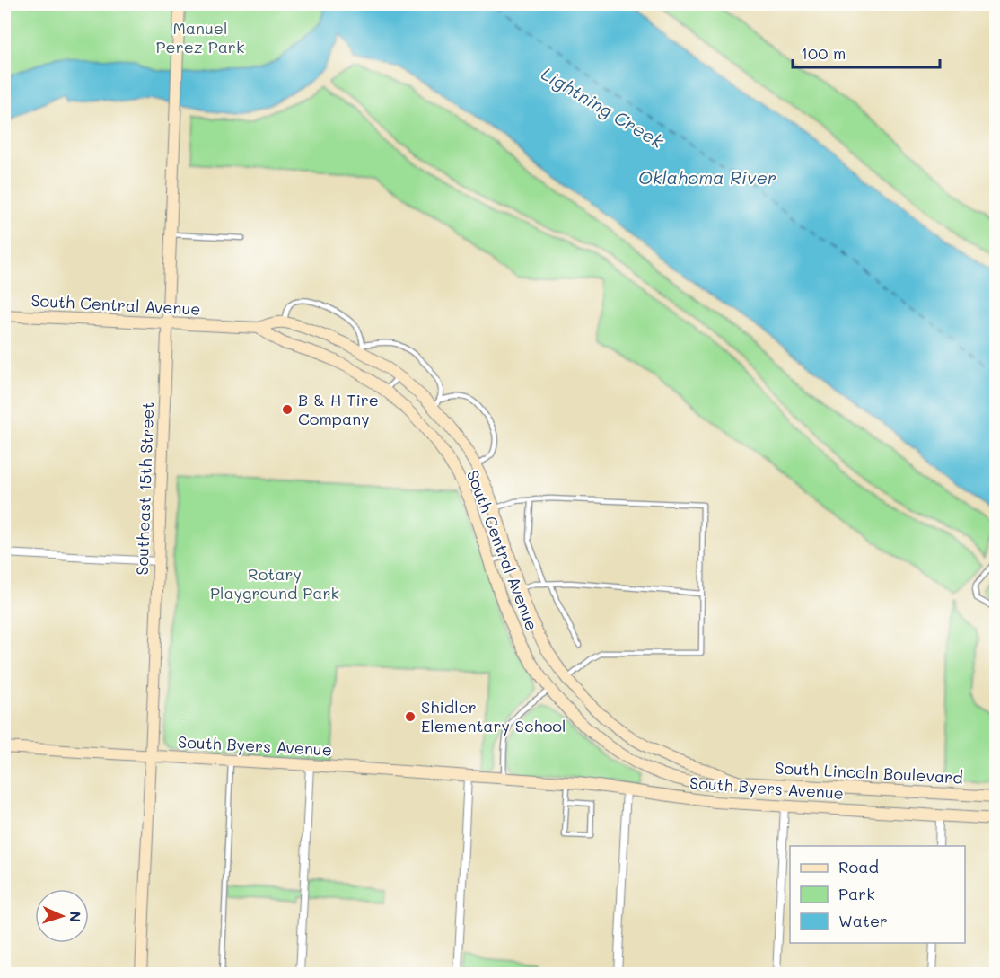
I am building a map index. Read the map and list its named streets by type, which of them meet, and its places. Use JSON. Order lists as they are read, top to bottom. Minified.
{"streets":{"main road":["South Central Avenue","Southeast 15th Street","South Byers Avenue","South Lincoln Boulevard"]},"crossings":[["South Central Avenue","Southeast 15th Street"],["South Central Avenue","South Lincoln Boulevard"],["Southeast 15th Street","South Byers Avenue"]],"water":["Lightning Creek","Oklahoma River"],"parks":["Manuel Perez Park","Rotary Playground Park"],"places":["B & H Tire Company","Shidler Elementary School"],"legend":["Road","Park","Water"],"scale_bar":"100 m","north":"right"}
